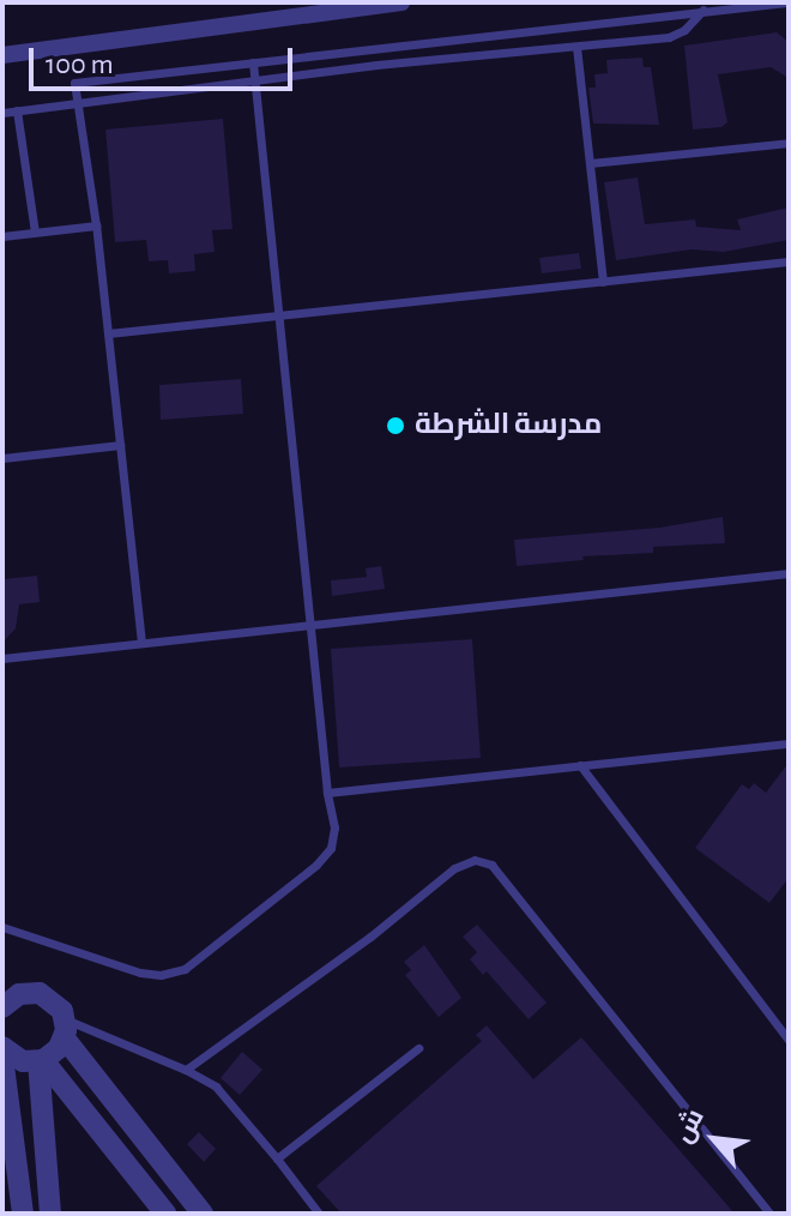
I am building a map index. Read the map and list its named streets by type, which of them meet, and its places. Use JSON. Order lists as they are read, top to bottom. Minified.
{"places":["مدرسة الشرطة"],"scale_bar":"100 m","north":"top left"}
